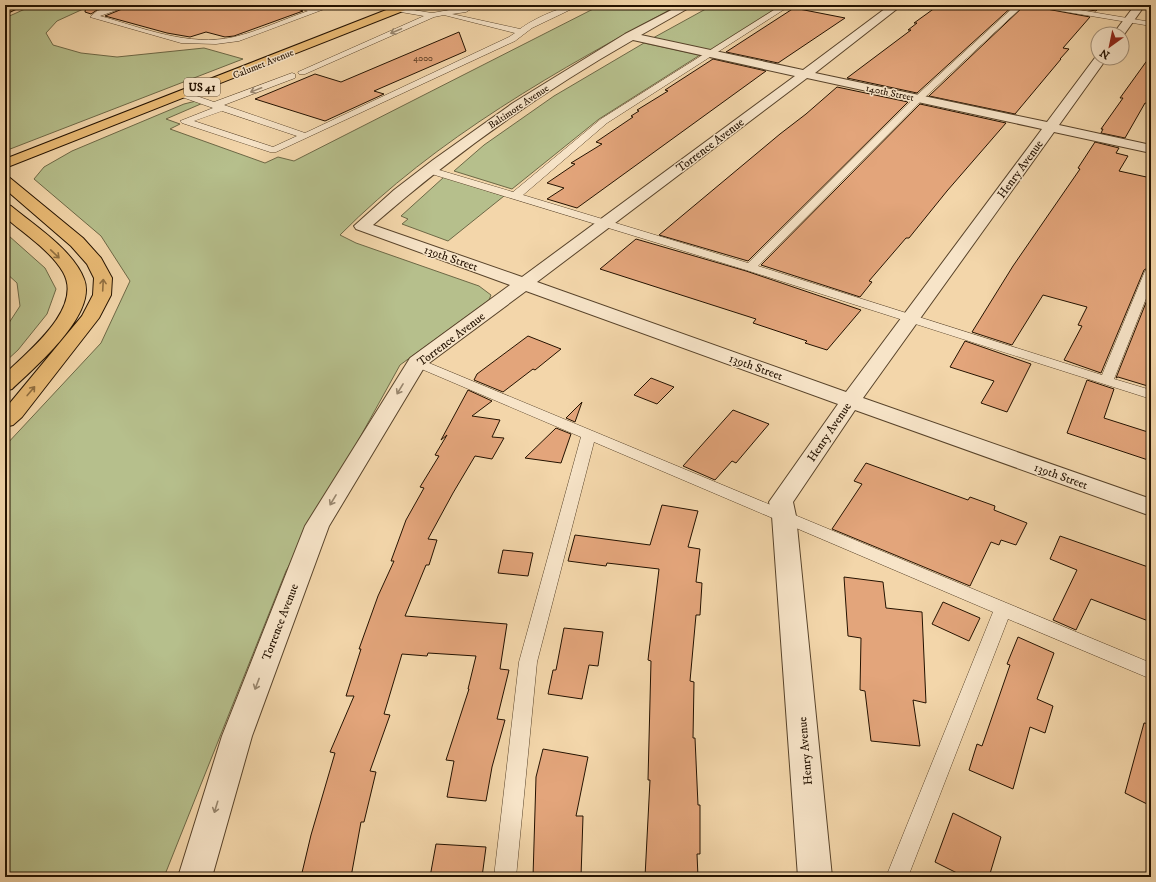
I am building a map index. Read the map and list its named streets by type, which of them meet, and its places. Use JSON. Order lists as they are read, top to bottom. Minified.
{"streets":{"main road":["Calumet Avenue","US 41"],"street":["140th Street","Baltimore Avenue","Torrence Avenue","Henry Avenue","139th Street"]},"crossings":[["140th Street","Baltimore Avenue"],["140th Street","Torrence Avenue"],["140th Street","Henry Avenue"],["Baltimore Avenue","139th Street"],["Torrence Avenue","139th Street"],["Henry Avenue","139th Street"]],"one_way":["Torrence Avenue"],"house_numbers":["4000"],"north":"bottom left"}
